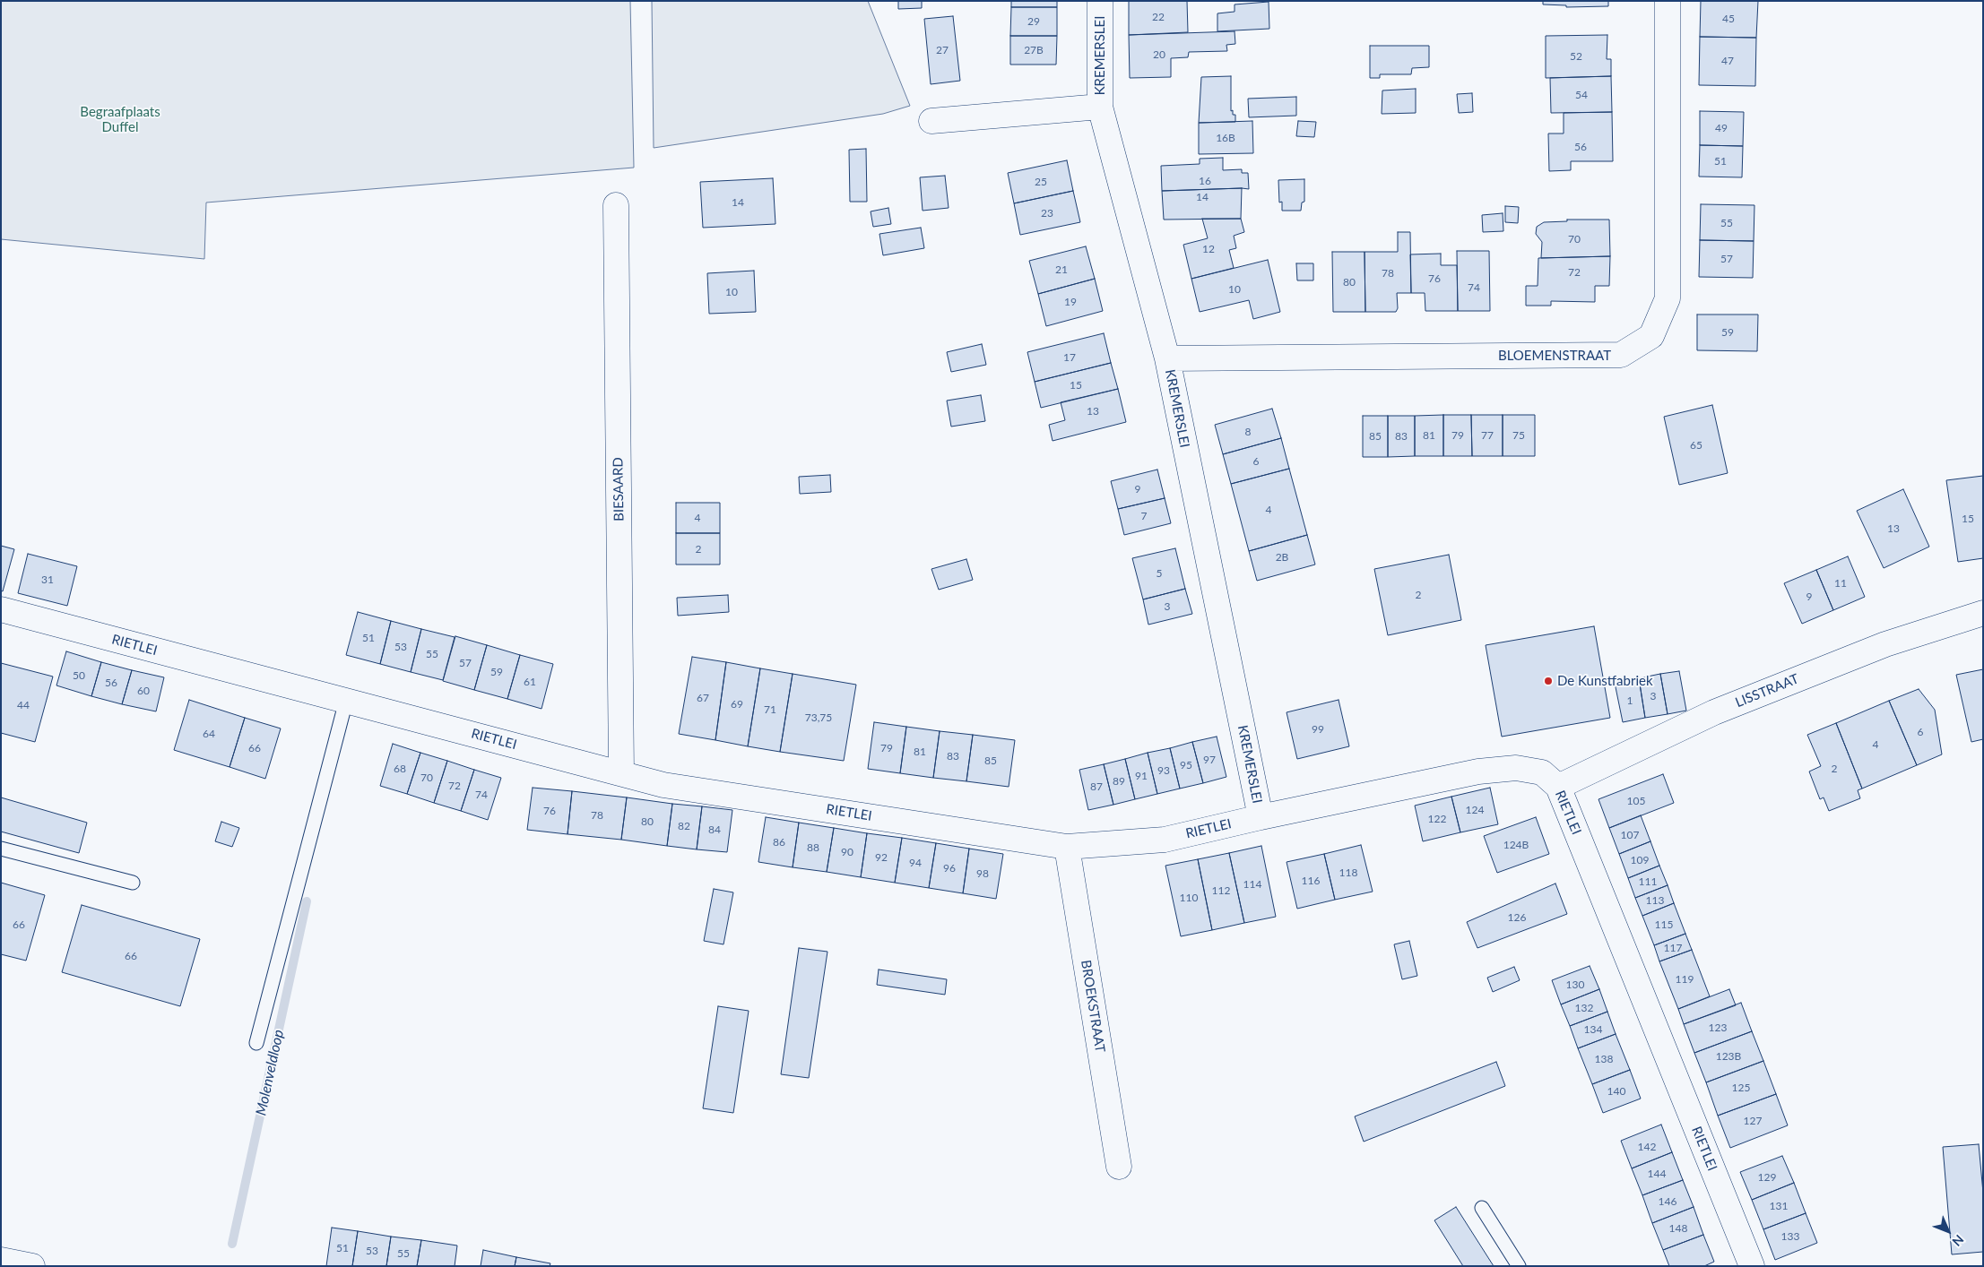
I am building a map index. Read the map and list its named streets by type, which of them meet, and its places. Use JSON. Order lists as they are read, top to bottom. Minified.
{"streets":{"street":["KREMERSLEI","BLOEMENSTRAAT","BIESAARD","RIETLEI","LISSTRAAT","BROEKSTRAAT"]},"crossings":[["KREMERSLEI","BLOEMENSTRAAT"],["KREMERSLEI","RIETLEI"],["BIESAARD","RIETLEI"],["RIETLEI","LISSTRAAT"],["RIETLEI","BROEKSTRAAT"]],"water":["Molenveldloop"],"parks":["Begraafplaats Duffel"],"places":["De Kunstfabriek"],"house_numbers":["22","45","29","27","27B","20","52","47","54","49","16B","56","51","16","25","14","14","23","55","70","12","57","21","72","78","76","80","74","10","10","19","59","17","15","13","8","81","79","77","75","85","83","65","6","9","4","7","4","15","13","2","2B","5","31","11","2","9","3","51","53","55","57","59","50","61","56","60","3","67","1","69","44","71","73,75","99","6","64","4","66","79","81","83","97","85","95","68","2","93","91","70","89","72","87","74","105","124","76","78","122","80","82","84","107","86","124B","88","90","92","109","94","96","118","98","116","111","114","112","110","113","126","66","115","117","66","119","130","132","123","134","123B","138","125","140","127","142","144","129","146","131","148","133","51","53","55"],"north":"bottom right"}
